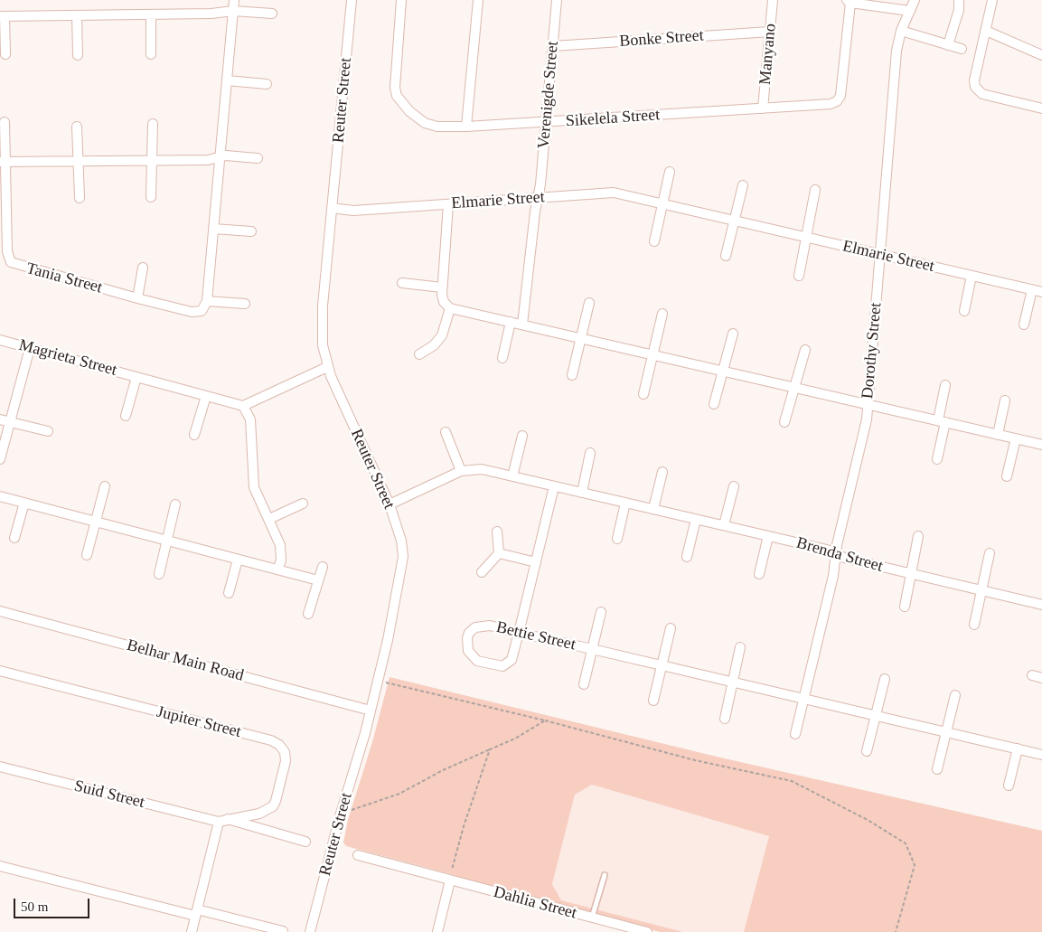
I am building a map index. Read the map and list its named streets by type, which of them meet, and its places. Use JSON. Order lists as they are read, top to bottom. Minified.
{"streets":{"street":["Bonke Street","Manyano","Verenigde Street","Reuter Street","Sikelela Street","Elmarie Street","Tania Street","Dorothy Street","Magrieta Street","Brenda Street","Bettie Street","Belhar Main Road","Jupiter Street","Suid Street","Dahlia Street"]},"crossings":[["Bonke Street","Manyano"],["Bonke Street","Verenigde Street"],["Manyano","Sikelela Street"],["Verenigde Street","Sikelela Street"],["Verenigde Street","Elmarie Street"],["Reuter Street","Elmarie Street"],["Reuter Street","Brenda Street"],["Reuter Street","Belhar Main Road"],["Sikelela Street","Dorothy Street"],["Elmarie Street","Dorothy Street"],["Dorothy Street","Brenda Street"],["Dorothy Street","Bettie Street"],["Jupiter Street","Suid Street"]],"scale_bar":"50 m"}
